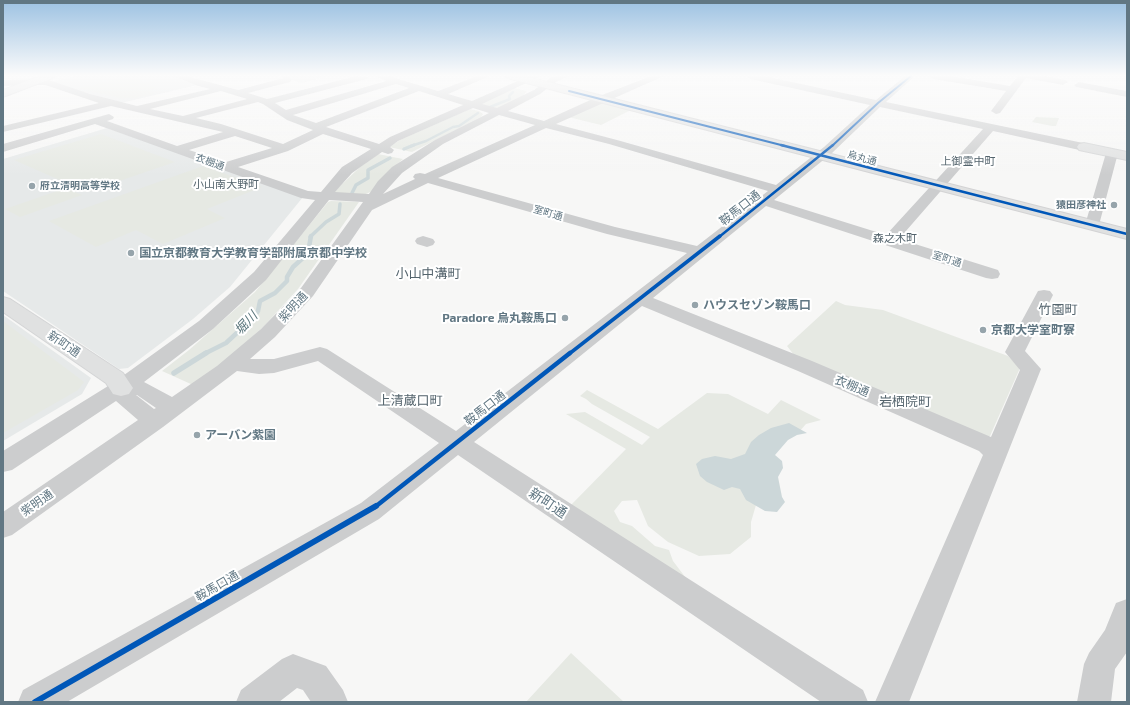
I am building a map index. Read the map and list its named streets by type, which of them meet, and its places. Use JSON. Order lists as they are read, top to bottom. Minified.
{"streets":{"main road":["烏丸通","新町通"],"street":["衣棚通","鞍馬口通","室町通","紫明通"]},"crossings":[["烏丸通","鞍馬口通"],["衣棚通","鞍馬口通"],["衣棚通","紫明通"],["鞍馬口通","室町通"],["鞍馬口通","新町通"],["室町通","紫明通"],["紫明通","新町通"]],"districts":["上御霊中町","小山南大野町","森之木町","小山中溝町","竹園町","上清蔵口町","岩栖院町"],"water":["堀川"],"places":["府立清明高等学校","猿田彦神社","国立京都教育大学教育学部附属京都中学校","ハウスセゾン鞍馬口","Paradore 烏丸鞍馬口","京都大学室町寮","アーバン紫園"]}
